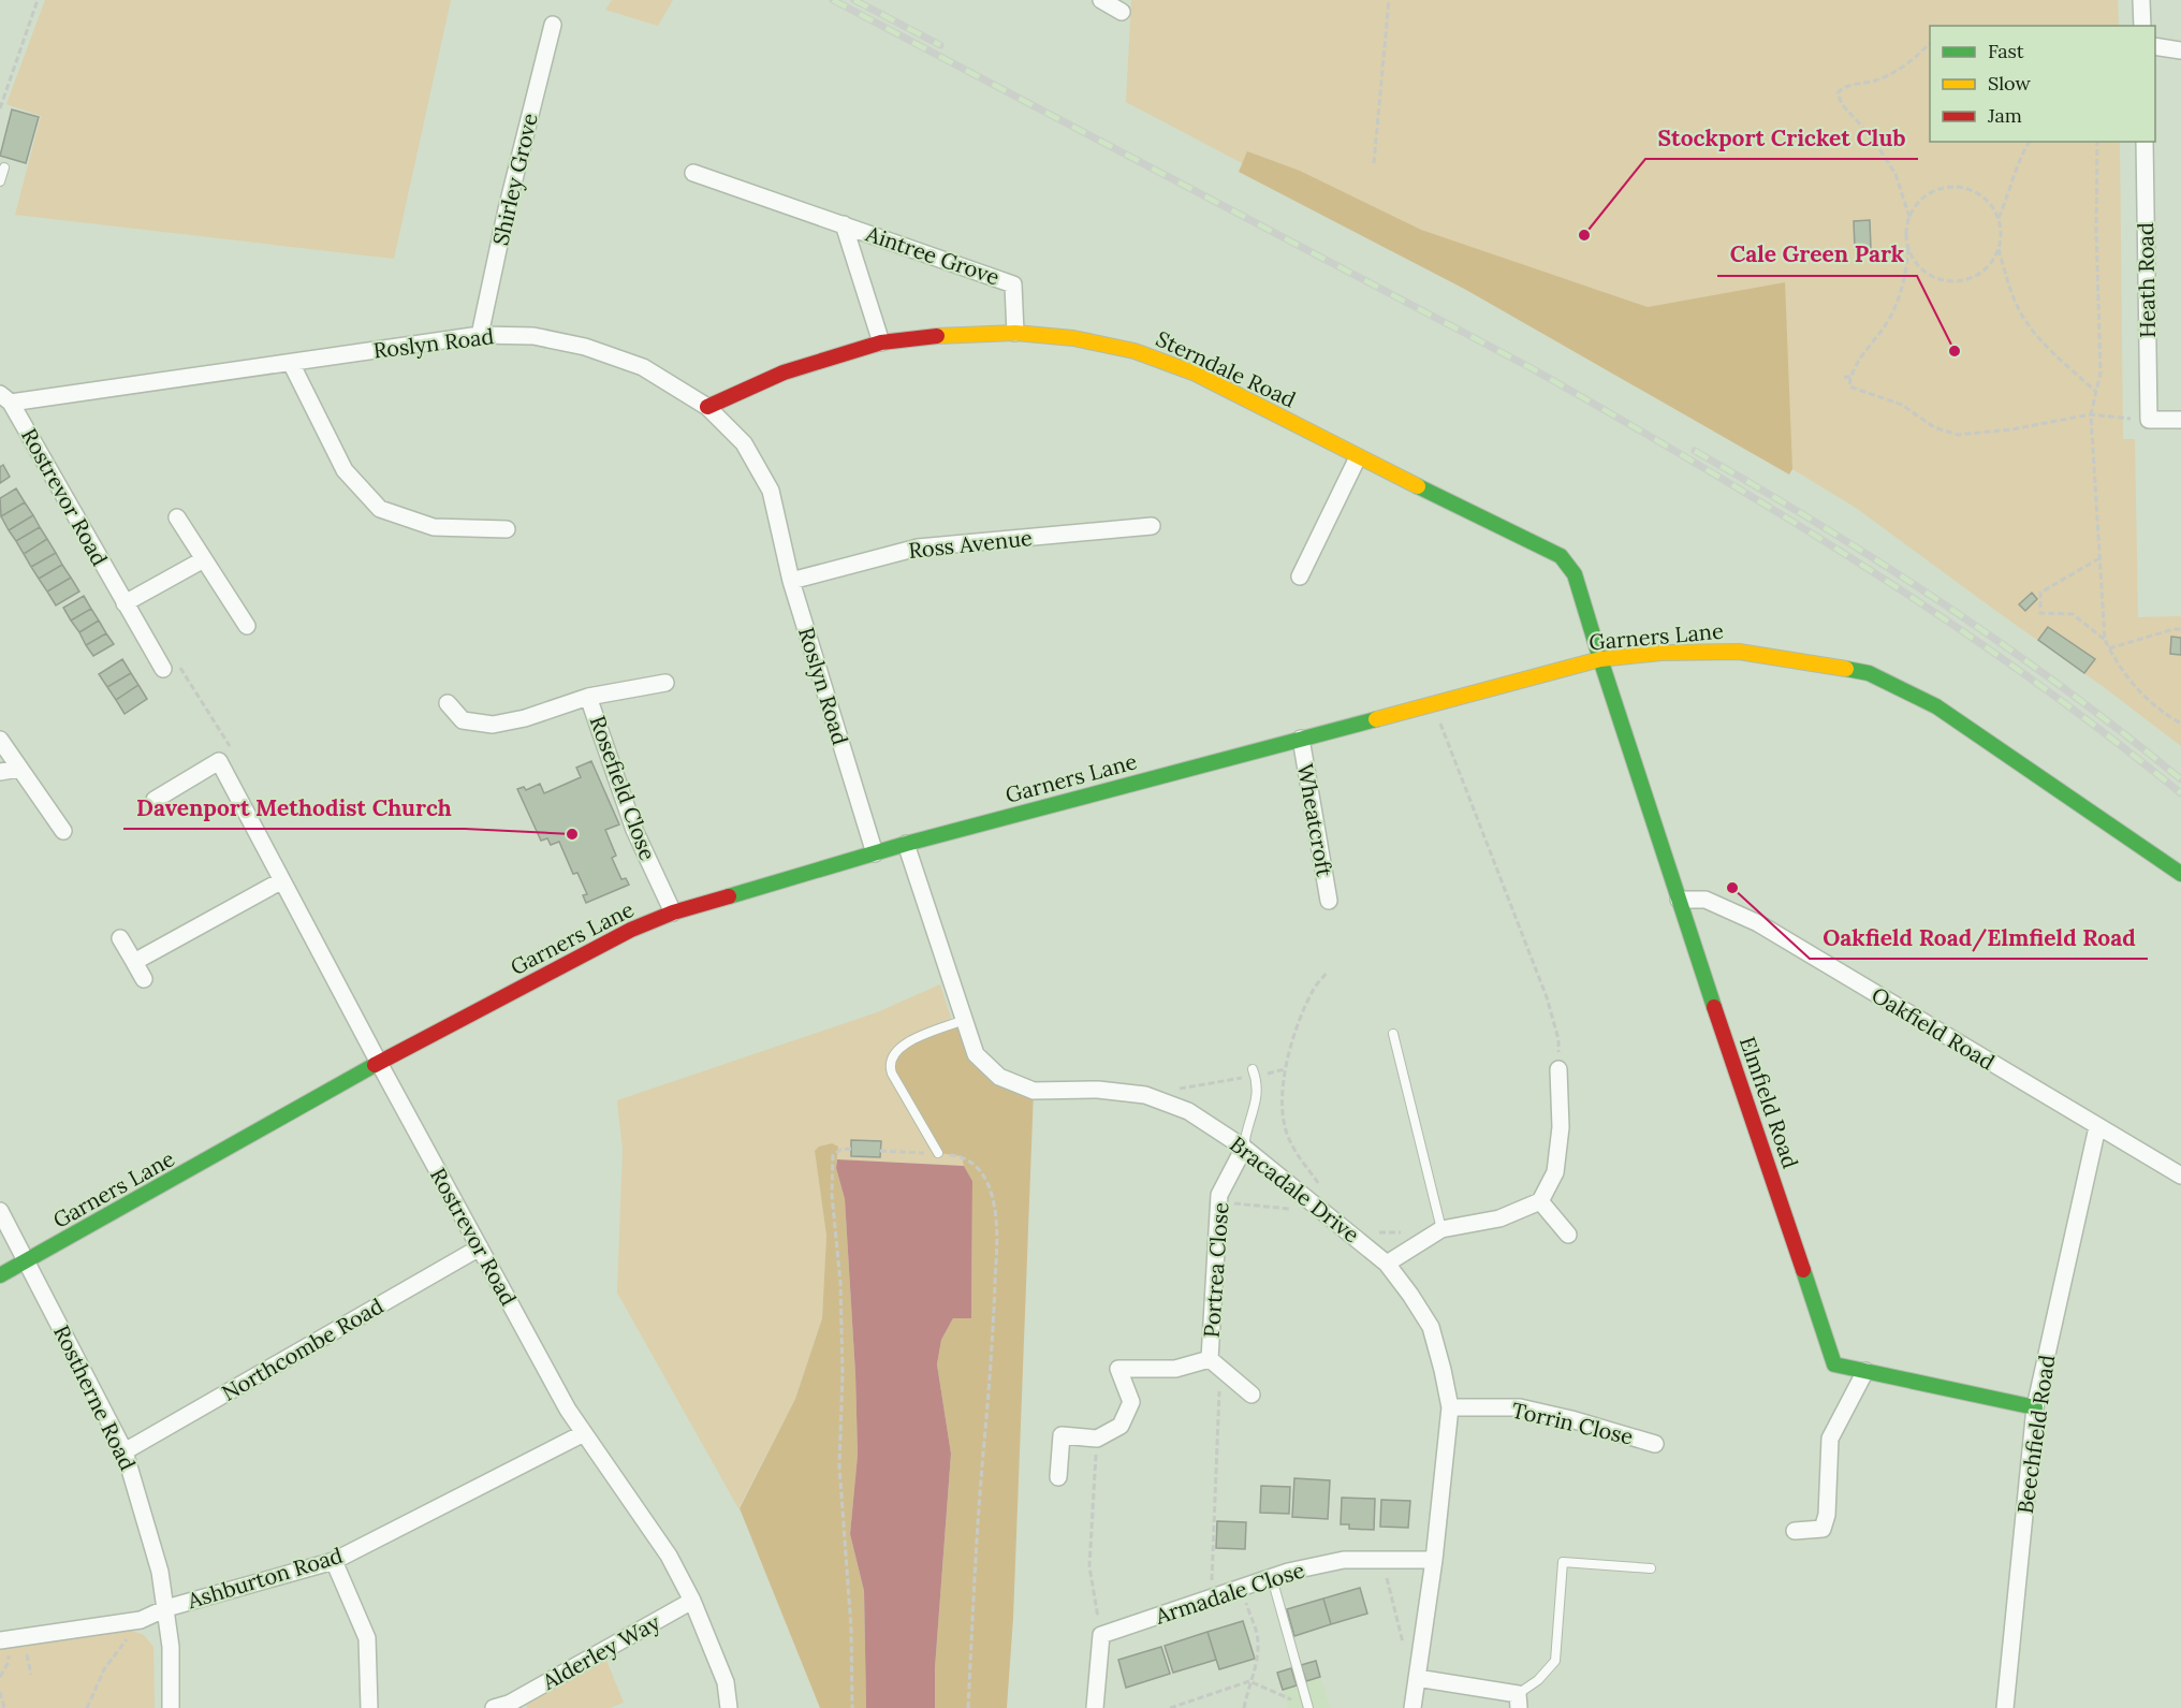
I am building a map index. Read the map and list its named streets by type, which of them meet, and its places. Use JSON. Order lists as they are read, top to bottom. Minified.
{"streets":{"street":["Shirley Grove","Aintree Grove","Heath Road","Roslyn Road","Sterndale Road","Rostrevor Road","Ross Avenue","Garners Lane","Rosefield Close","Wheatcroft","Oakfield Road","Elmfield Road","Bracadale Drive","Portrea Close","Northcombe Road","Rostherne Road","Torrin Close","Beechfield Road","Ashburton Road","Armadale Close","Alderley Way"]},"crossings":[["Shirley Grove","Roslyn Road"],["Aintree Grove","Sterndale Road"],["Roslyn Road","Sterndale Road"],["Roslyn Road","Rostrevor Road"],["Roslyn Road","Ross Avenue"],["Roslyn Road","Garners Lane"],["Sterndale Road","Garners Lane"],["Sterndale Road","Elmfield Road"],["Rostrevor Road","Garners Lane"],["Rostrevor Road","Northcombe Road"],["Rostrevor Road","Ashburton Road"],["Rostrevor Road","Alderley Way"],["Garners Lane","Rosefield Close"],["Garners Lane","Wheatcroft"],["Garners Lane","Elmfield Road"],["Garners Lane","Bracadale Drive"],["Garners Lane","Rostherne Road"],["Oakfield Road","Elmfield Road"],["Oakfield Road","Beechfield Road"],["Elmfield Road","Beechfield Road"],["Bracadale Drive","Portrea Close"],["Bracadale Drive","Torrin Close"],["Bracadale Drive","Armadale Close"],["Northcombe Road","Rostherne Road"],["Rostherne Road","Ashburton Road"]],"places":["Stockport Cricket Club","Cale Green Park","Davenport Methodist Church","Oakfield Road/Elmfield Road"],"legend":["Fast","Slow","Jam"]}
